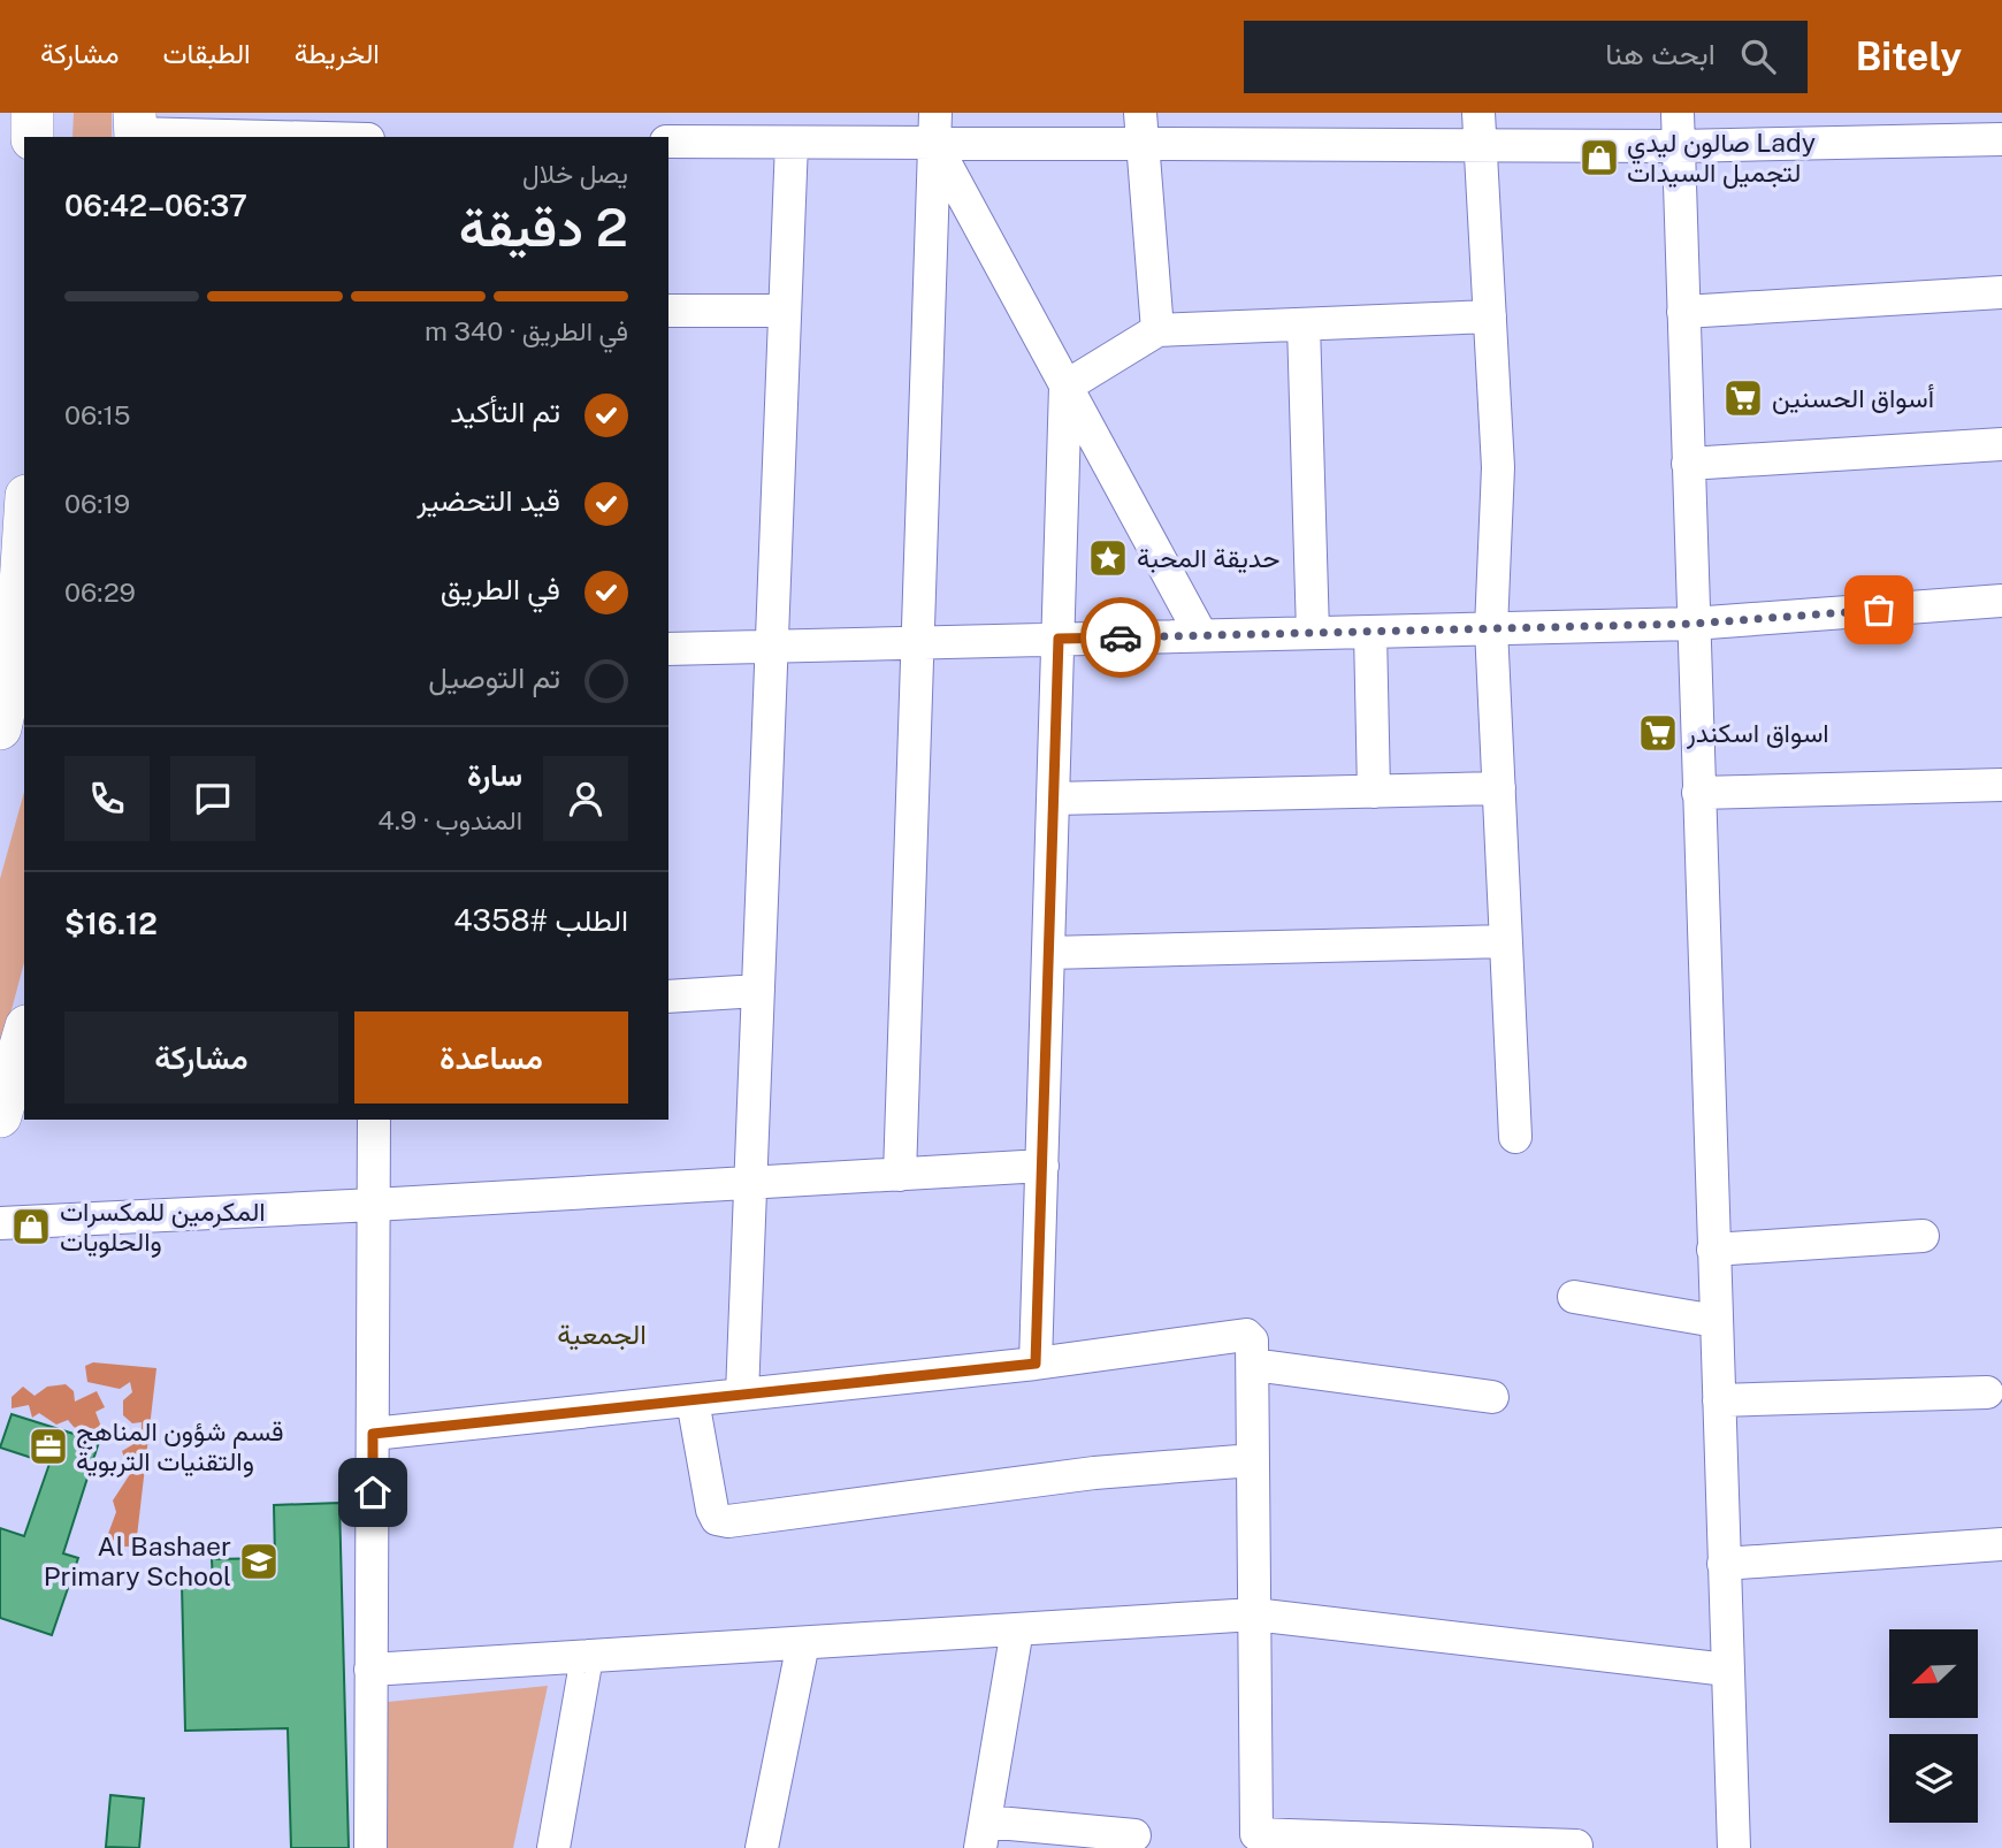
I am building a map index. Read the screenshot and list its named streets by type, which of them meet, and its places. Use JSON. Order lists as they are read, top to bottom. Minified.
{"districts":["الجمعية"],"places":{"shop":["صالون ليدي Lady لتجميل السيدات","المكرمين للمكسرات والحلويات"],"supermarket":["أسواق الحسنين","اسواق اسكندر"],"place":["حديقة المحبة"],"office":["قسم شؤون المناهج والتقنيات التربوية"],"school or university":["Al Bashaer Primary School"]},"north":"bottom left","page":{"header":"Bitely","search":"ابحث هنا","nav":["الخريطة","الطبقات","مشاركة"],"heading":["2 دقيقة","يصل خلال","06:37–06:42"],"panel":["سارة","المندوب · 4.9","الطلب #4358","$16.12"],"bar":"في الطريق · 340 m","list":[["تم التأكيد","06:15"],["قيد التحضير","06:19"],["في الطريق","06:29"],"تم التوصيل"],"buttons":["مساعدة","مشاركة"]}}
